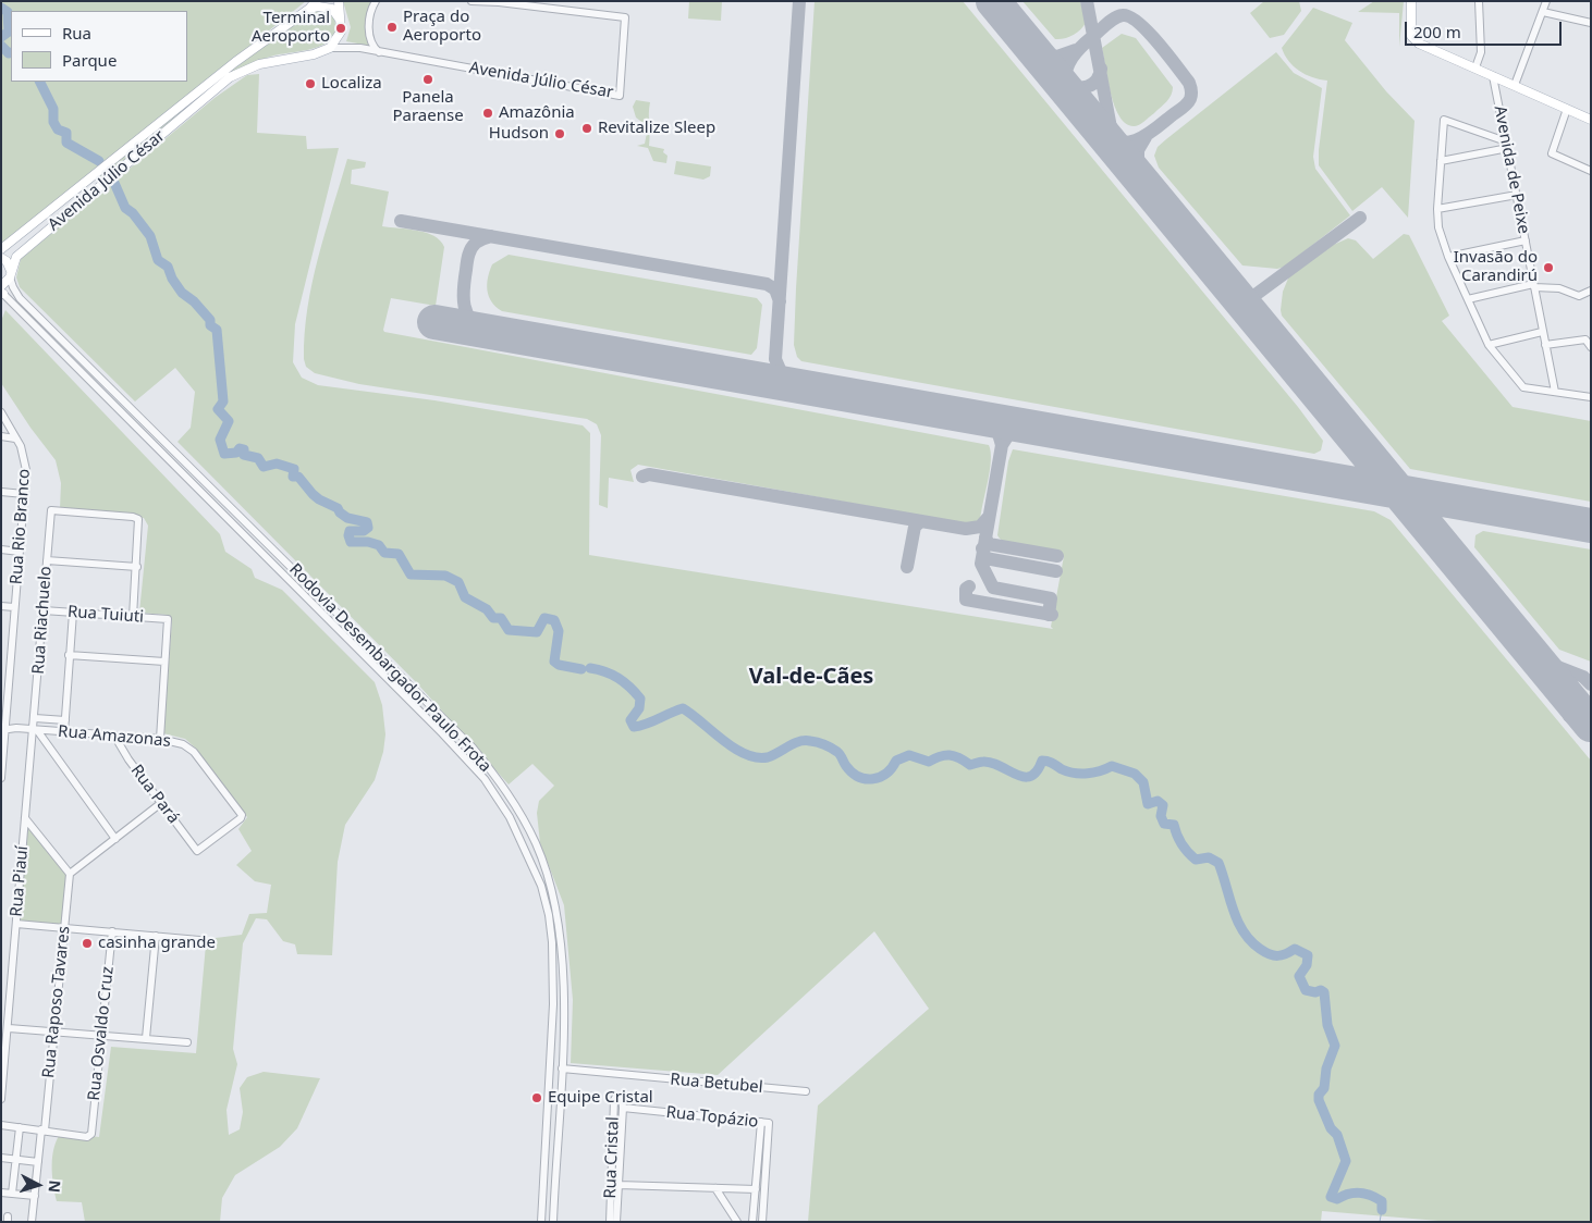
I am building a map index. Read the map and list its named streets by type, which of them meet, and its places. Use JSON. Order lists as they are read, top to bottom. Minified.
{"streets":{"main road":["Avenida Júlio César"],"street":["Avenida de Peixe","Rua Rio Branco","Rua Tuiuti","Rua Riachuelo","Rodovia Desembargador Paulo Frota","Rua Amazonas","Rua Pará","Rua Piauí","Rua Raposo Tavares","Rua Osvaldo Cruz","Rua Betubel","Rua Topázio","Rua Cristal"]},"crossings":[["Avenida Júlio César","Rodovia Desembargador Paulo Frota"],["Rua Rio Branco","Rua Amazonas"],["Rua Tuiuti","Rua Riachuelo"],["Rua Riachuelo","Rua Amazonas"],["Rua Riachuelo","Rua Piauí"],["Rodovia Desembargador Paulo Frota","Rua Betubel"],["Rua Amazonas","Rua Pará"],["Rua Amazonas","Rua Piauí"],["Rua Raposo Tavares","Rua Osvaldo Cruz"],["Rua Topázio","Rua Cristal"]],"districts":["Val-de-Cães"],"places":["Praça do Aeroporto","Terminal Aeroporto","Panela Paraense","Localiza","Amazônia","Revitalize Sleep","Hudson","Invasão do Carandirú","casinha grande","Equipe Cristal"],"legend":["Rua","Parque"],"scale_bar":"200 m","north":"right"}
